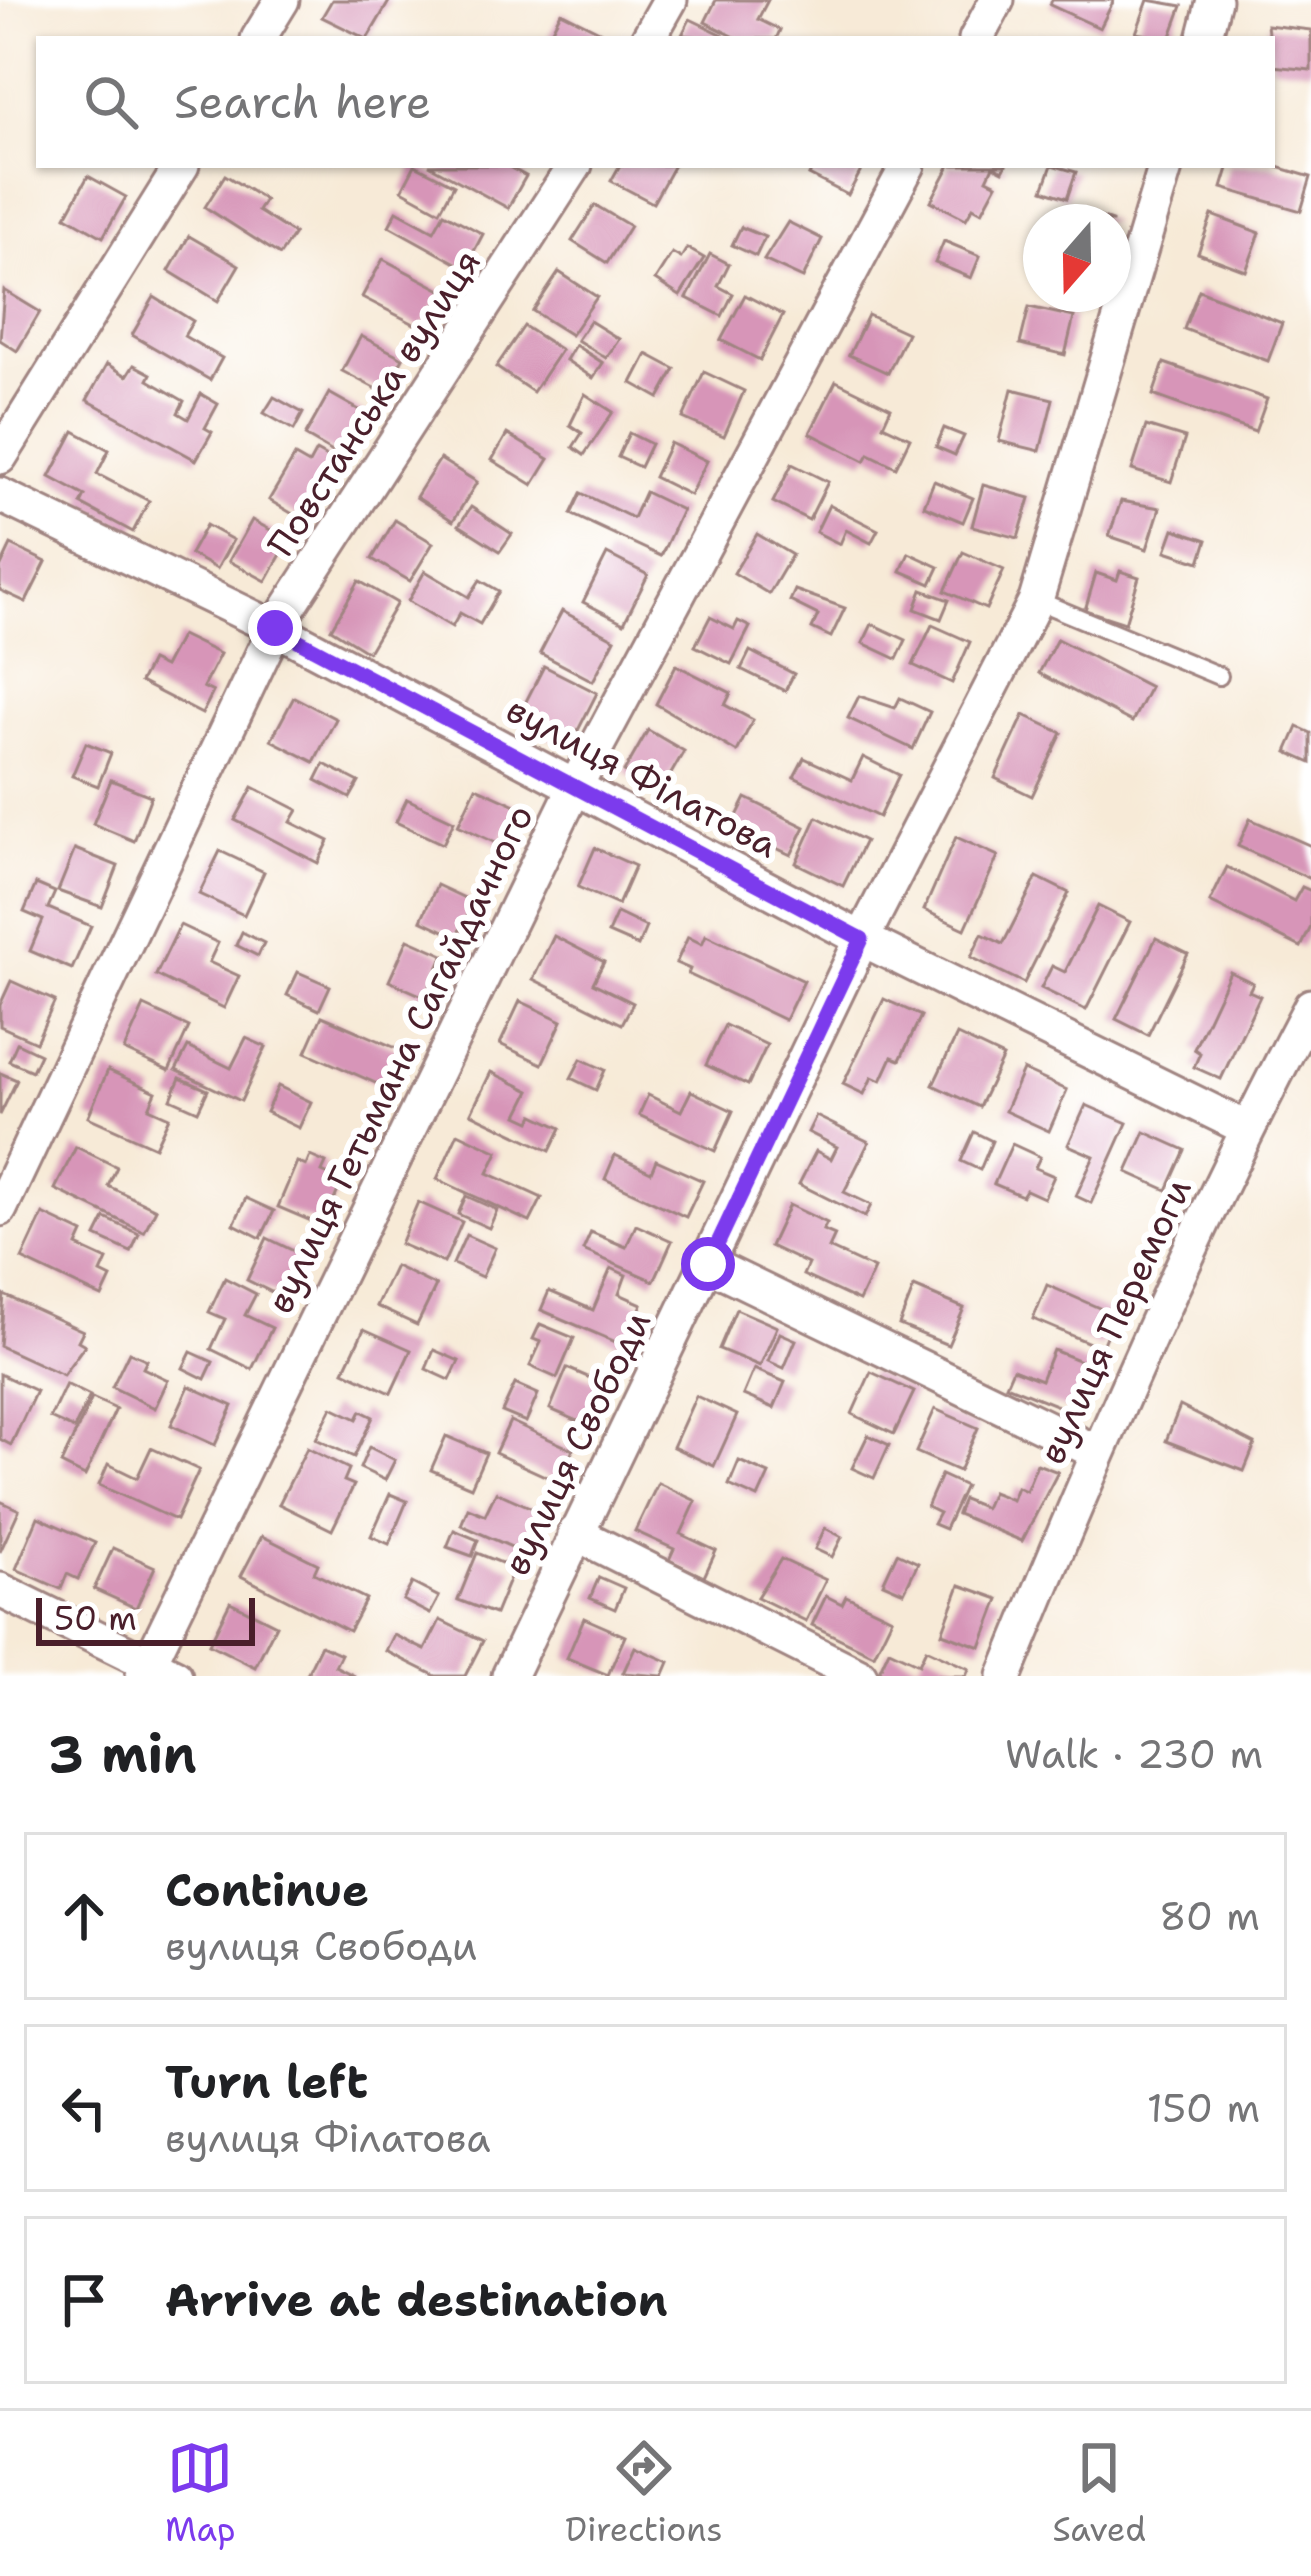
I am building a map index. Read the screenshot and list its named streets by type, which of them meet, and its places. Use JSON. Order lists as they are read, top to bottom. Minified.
{"streets":{"street":["Повстанська вулиця","вулиця Філатова","вулиця Гетьмана Сагайдачного","вулиця Перемоги","вулиця Свободи"]},"crossings":[["Повстанська вулиця","вулиця Філатова"],["вулиця Філатова","вулиця Гетьмана Сагайдачного"],["вулиця Філатова","вулиця Перемоги"],["вулиця Філатова","вулиця Свободи"]],"scale_bar":"50 m","north":"bottom","page":{"search":"Search here","scale":"50 m","heading":["3 min","Walk · 230 m"],"list":[["Continue","вулиця Свободи","80 m"],["Turn left","вулиця Філатова","150 m"],"Arrive at destination"],"nav":["Map","Directions","Saved"]}}
